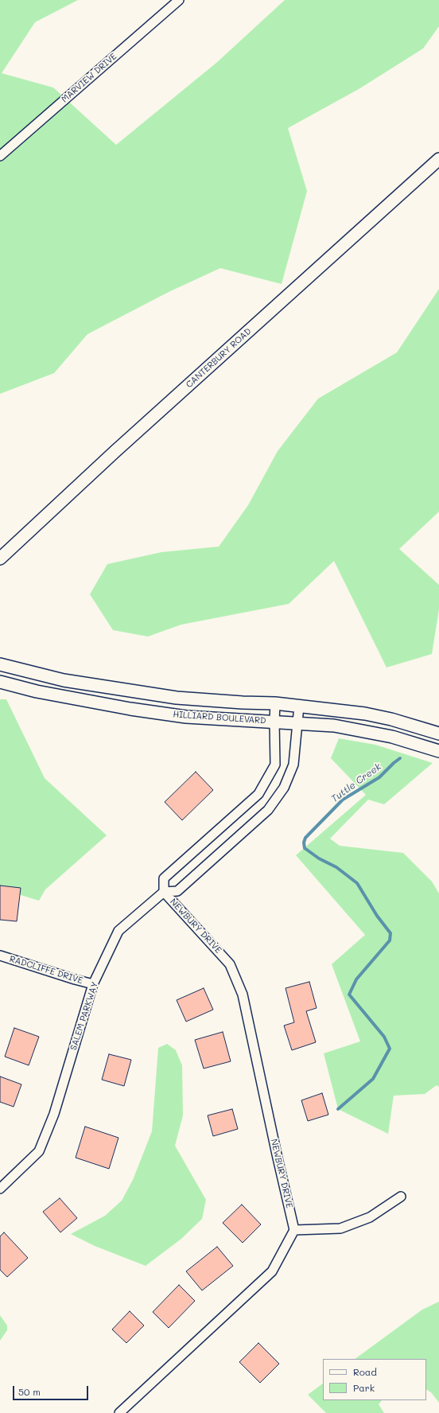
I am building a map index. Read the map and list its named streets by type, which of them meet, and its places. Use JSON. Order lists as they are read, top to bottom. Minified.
{"streets":{"main road":["CANTERBURY ROAD","HILLIARD BOULEVARD"],"street":["MARVIEW DRIVE","NEWBURY DRIVE","RADCLIFFE DRIVE","SALEM PARKWAY"]},"crossings":[["NEWBURY DRIVE","SALEM PARKWAY"],["RADCLIFFE DRIVE","SALEM PARKWAY"]],"water":["Tuttle Creek"],"legend":["Road","Park"],"scale_bar":"50 m"}
